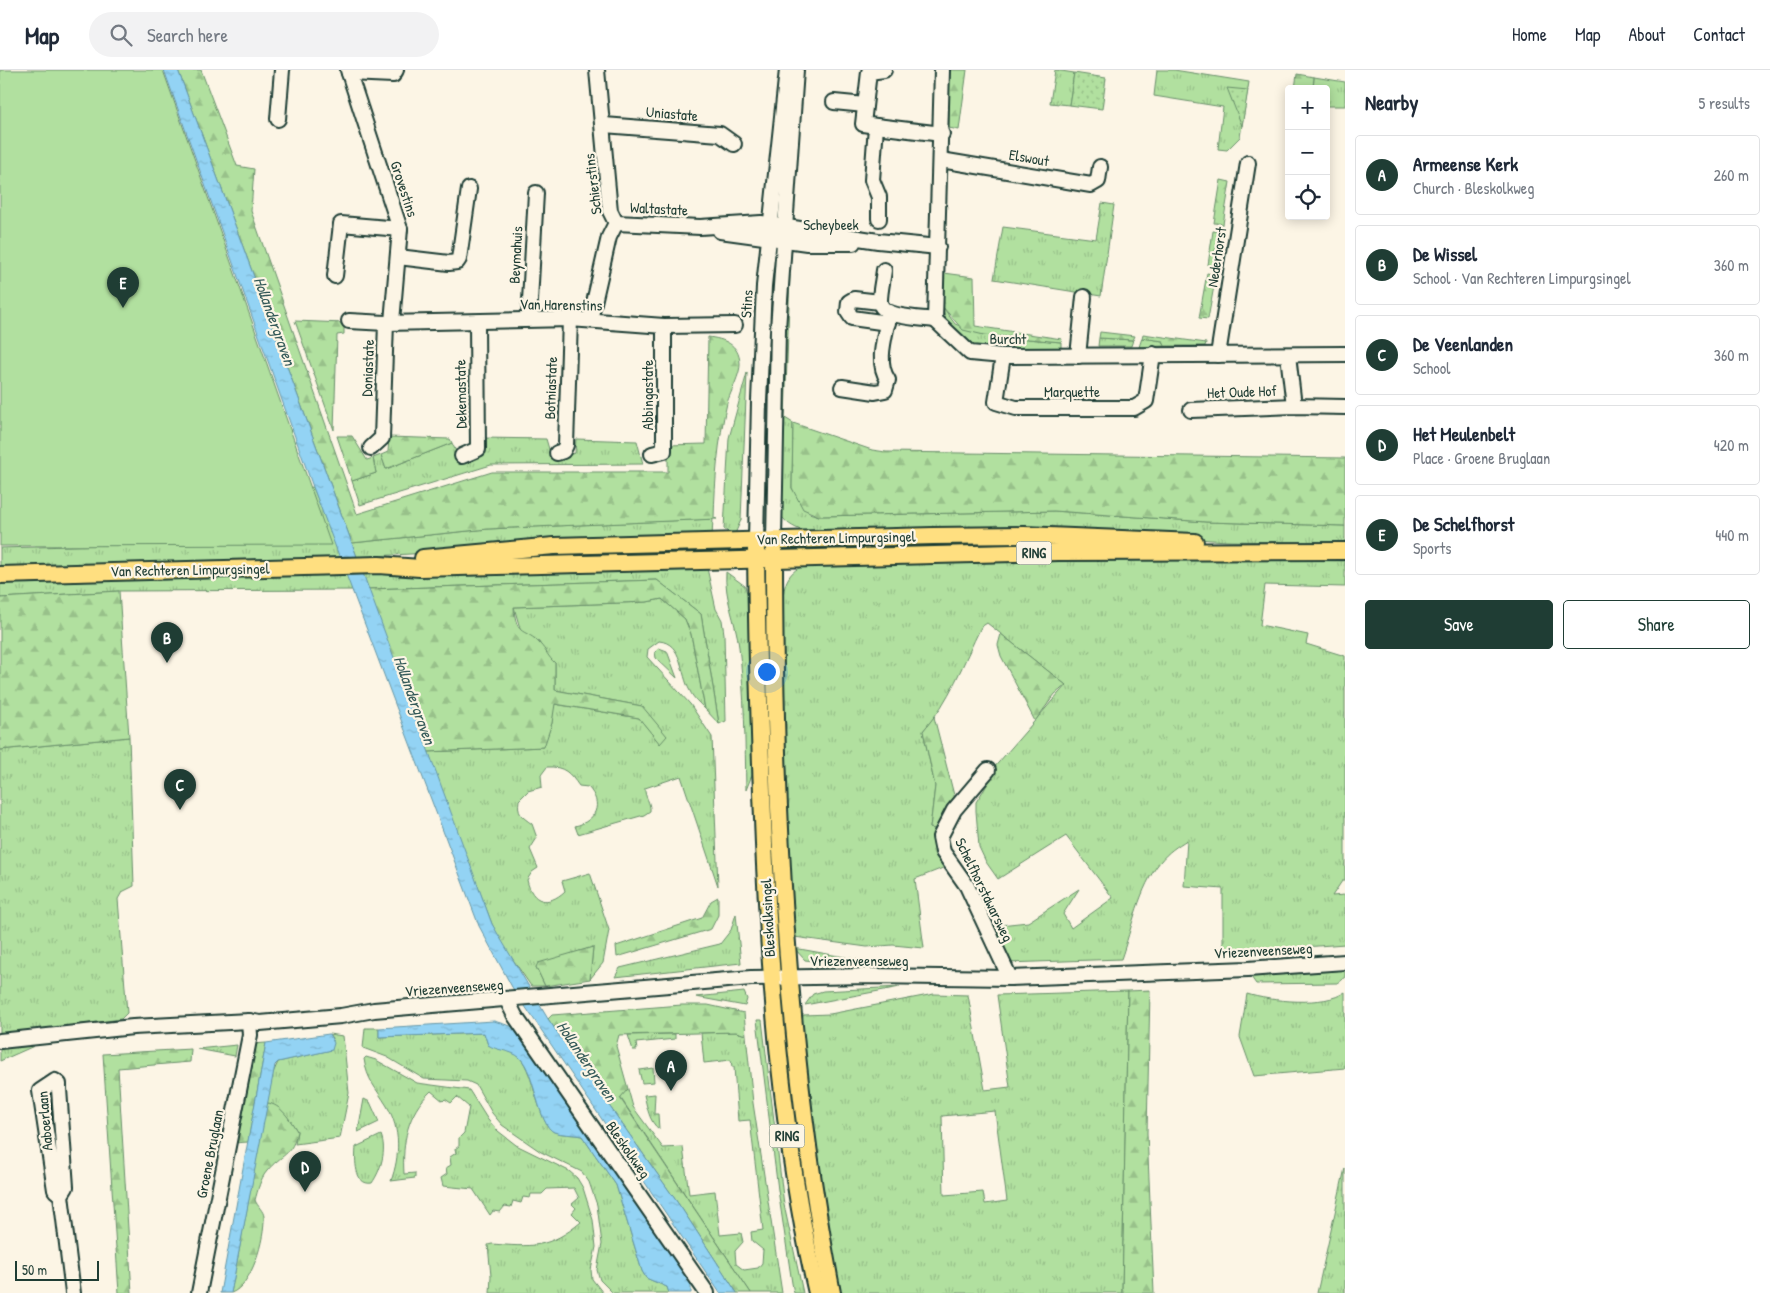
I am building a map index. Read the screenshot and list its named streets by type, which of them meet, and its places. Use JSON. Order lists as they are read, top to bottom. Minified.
{"streets":{"main road":["Van Rechteren Limpurgsingel","RING","Bleskolksingel"],"street":["Uniastate","Elswout","Schierstins","Grovestins","Waltastate","Scheybeek","Beymahuis","Nederhorst","Stins","Van Harenstins","Burcht","Doniastate","Botniastate","Marquette","Het Oude Hof","Dekemastate","Abbingastate","Schelfhorstdwarsweg","Vriezenveenseweg","Aaboerlaan","Bleskolkweg","Groene Bruglaan"]},"crossings":[["Uniastate","Schierstins"],["Schierstins","Waltastate"],["Schierstins","Van Harenstins"],["Grovestins","Van Harenstins"],["Grovestins","Doniastate"],["Waltastate","Scheybeek"],["Waltastate","Stins"],["Scheybeek","Stins"],["Beymahuis","Van Harenstins"],["Nederhorst","Burcht"],["Stins","Van Rechteren Limpurgsingel"],["Stins","Bleskolksingel"],["Van Harenstins","Doniastate"],["Van Harenstins","Botniastate"],["Van Harenstins","Dekemastate"],["Van Harenstins","Abbingastate"],["Burcht","Marquette"],["Burcht","Het Oude Hof"],["Van Rechteren Limpurgsingel","Bleskolksingel"],["Schelfhorstdwarsweg","Vriezenveenseweg"],["Bleskolksingel","Vriezenveenseweg"],["Vriezenveenseweg","Bleskolkweg"],["Vriezenveenseweg","Groene Bruglaan"]],"water":["Hollandergraven"],"scale_bar":"50 m","page":{"header":"Map","search":"Search here","nav":["Home","Map","About","Contact"],"heading":["Nearby","5 results"],"map_buttons":["+","−"],"list":[{"mark":"A","name":"Armeense Kerk","note":"Church · Bleskolkweg","value":"260 m"},{"mark":"B","name":"De Wissel","note":"School · Van Rechteren Limpurgsingel","value":"360 m"},{"mark":"C","name":"De Veenlanden","note":"School","value":"360 m"},{"mark":"D","name":"Het Meulenbelt","note":"Place · Groene Bruglaan","value":"420 m"},{"mark":"E","name":"De Schelfhorst","note":"Sports","value":"440 m"}],"pins":["E","B","C","A","D"],"buttons":["Save","Share"],"scale":"50 m"}}
